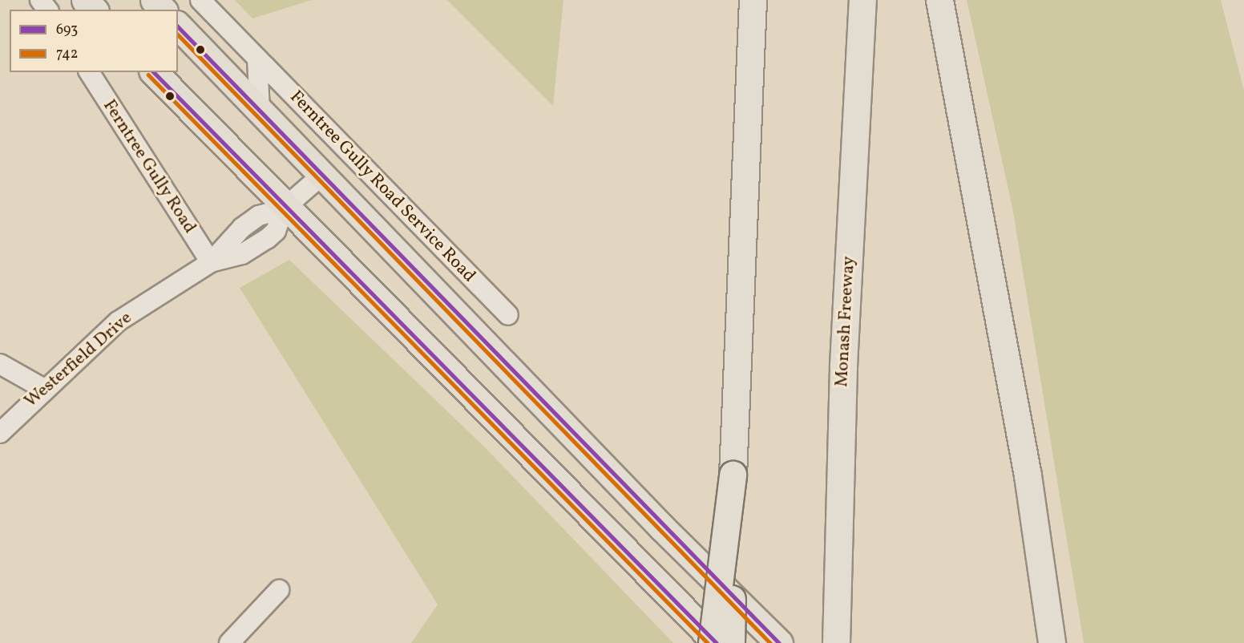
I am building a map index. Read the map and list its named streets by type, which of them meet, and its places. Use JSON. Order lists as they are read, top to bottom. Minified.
{"streets":{"main road":["Monash Freeway"],"street":["Ferntree Gully Road","Ferntree Gully Road Service Road","Westerfield Drive"]},"crossings":[["Ferntree Gully Road","Westerfield Drive"]],"lines":["transit line 693","transit line 742"],"legend":["693","742"]}
